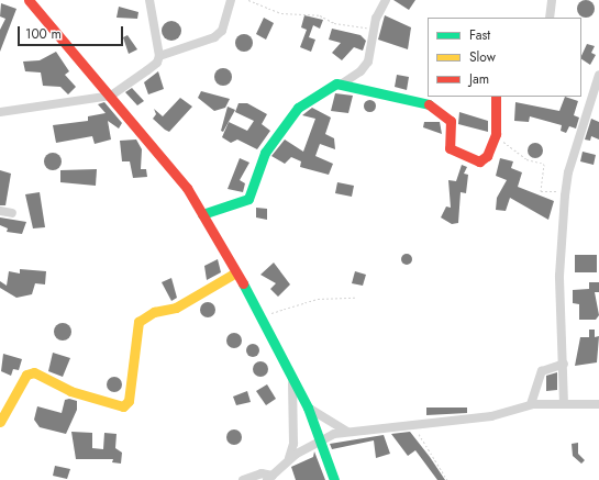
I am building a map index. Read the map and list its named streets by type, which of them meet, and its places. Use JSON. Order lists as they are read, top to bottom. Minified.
{"legend":["Fast","Slow","Jam"],"scale_bar":"100 m"}
